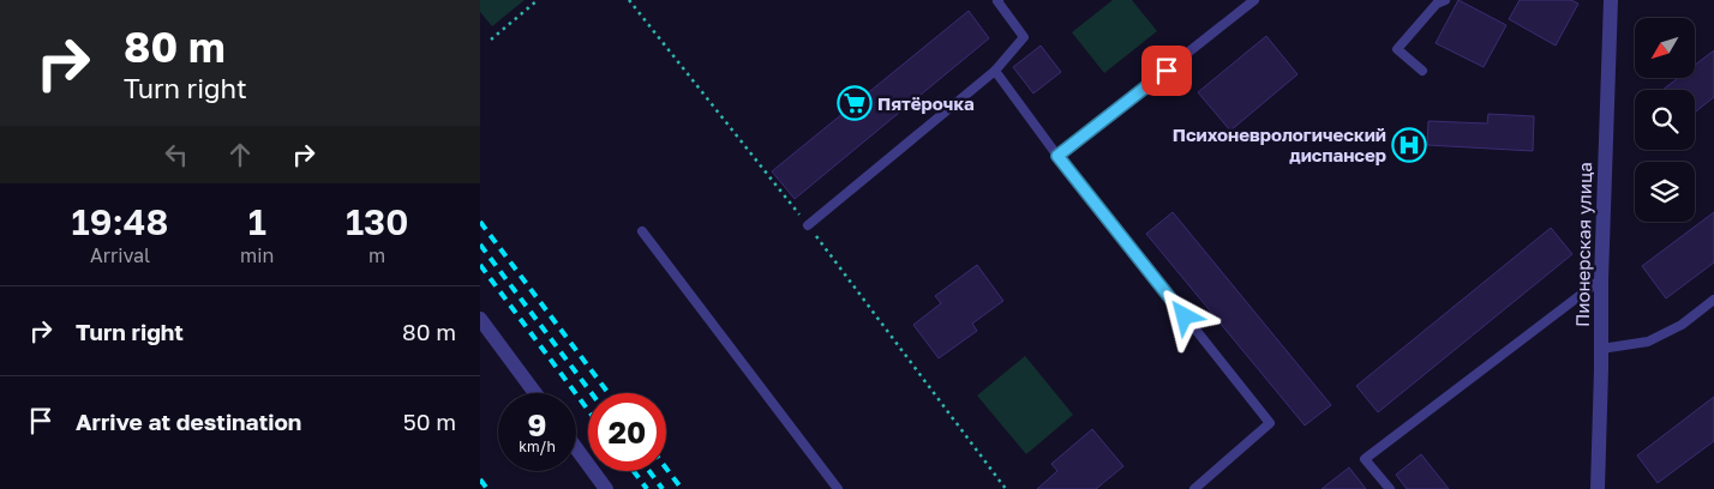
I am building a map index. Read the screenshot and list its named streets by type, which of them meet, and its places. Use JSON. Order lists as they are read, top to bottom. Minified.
{"streets":{"street":["Пионерская улица"]},"places":{"supermarket":["Пятёрочка"],"hospital":["Психоневрологический диспансер"]},"north":"bottom left","page":{"turn":["80 m","Turn right"],"eta":["19:48","Arrival","1","min","130","m"],"list":[{"name":"Turn right","value":"80 m"},{"name":"Arrive at destination","value":"50 m"}],"speed":"9 km/h","limit":"20"}}
